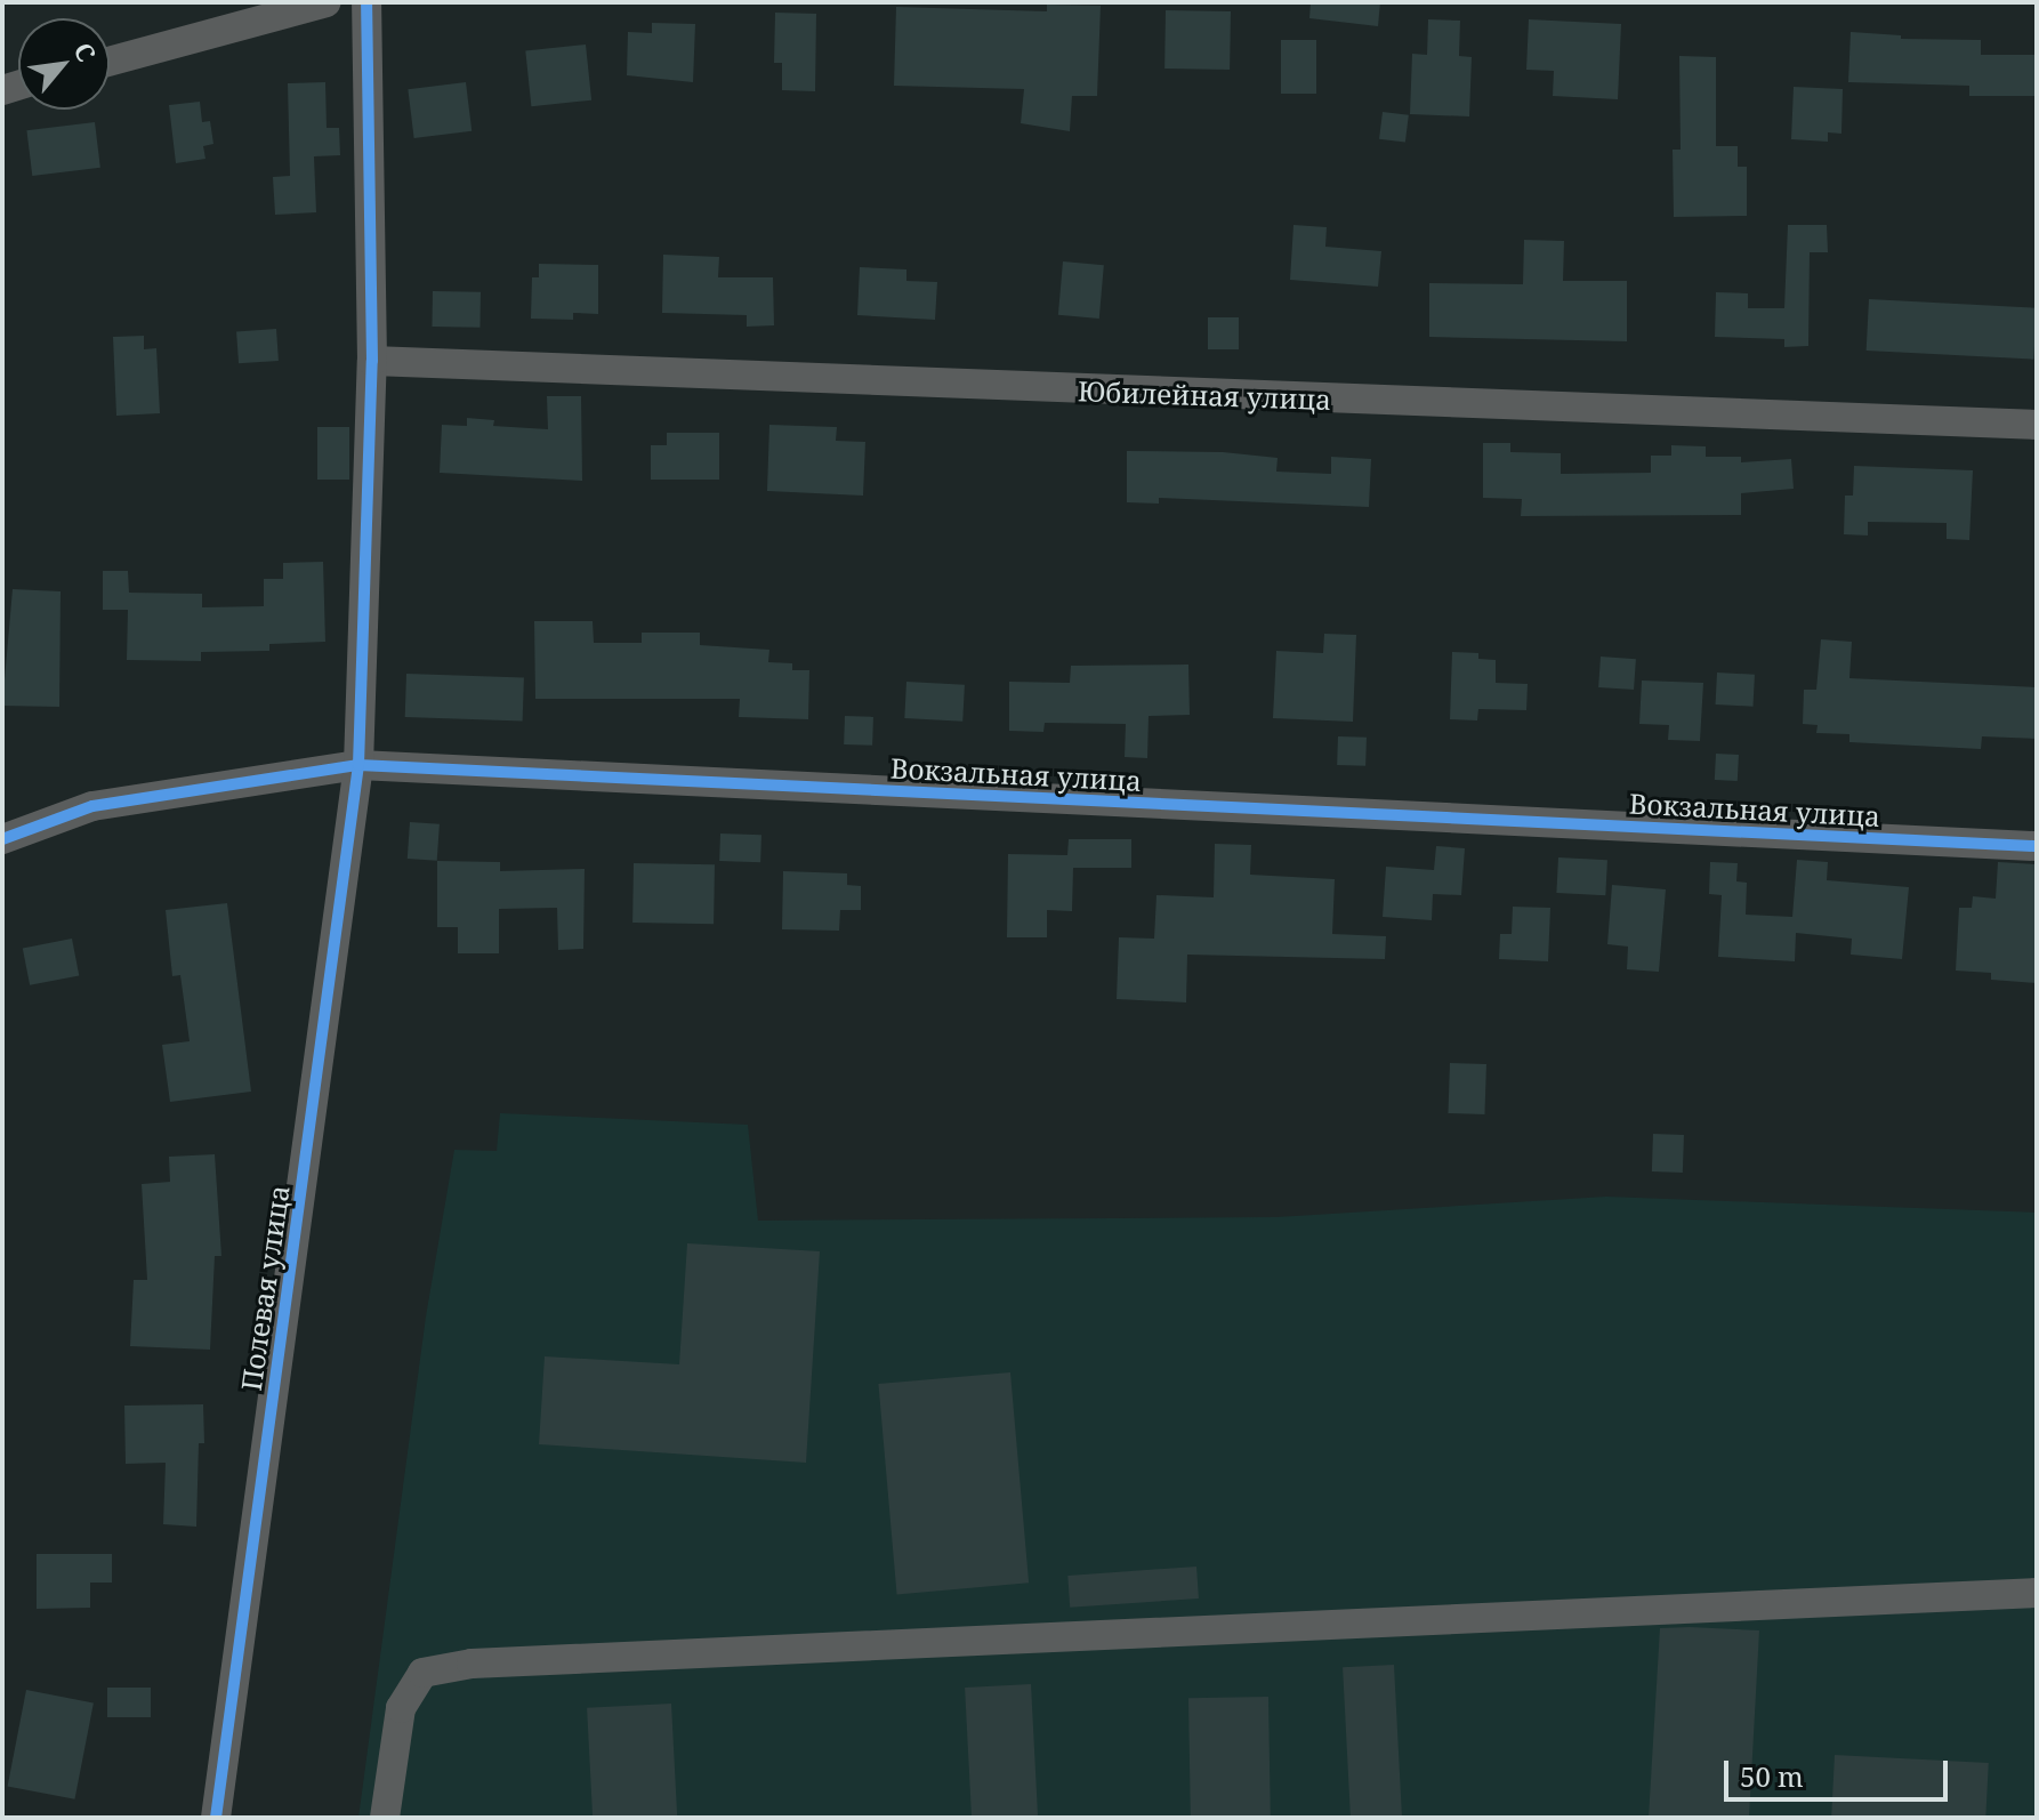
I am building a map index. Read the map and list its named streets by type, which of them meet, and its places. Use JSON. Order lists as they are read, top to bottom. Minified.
{"streets":{"street":["Юбилейная улица","Вокзальная улица","Полевая улица"]},"crossings":[["Юбилейная улица","Полевая улица"],["Вокзальная улица","Полевая улица"]],"scale_bar":"50 m","north":"top right"}
